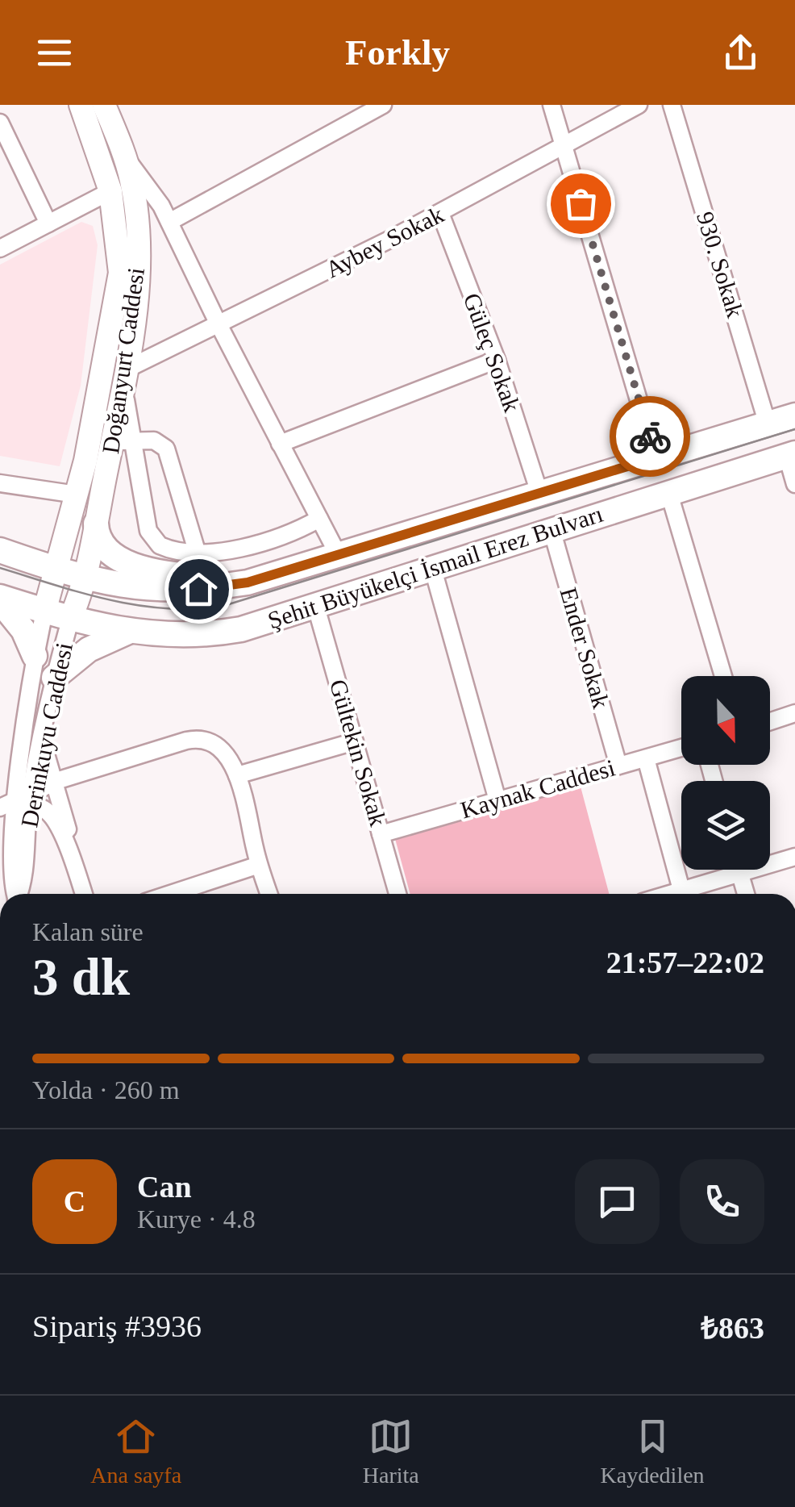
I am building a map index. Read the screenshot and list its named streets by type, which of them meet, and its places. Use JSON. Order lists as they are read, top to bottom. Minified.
{"streets":{"main road":["Şehit Büyükelçi İsmail Erez Bulvarı"],"street":["Aybey Sokak","930. Sokak","Güleç Sokak","Doğanyurt Caddesi","Ender Sokak","Derinkuyu Caddesi","Gültekin Sokak","Kaynak Caddesi"]},"crossings":[["Aybey Sokak","Güleç Sokak"],["Aybey Sokak","Doğanyurt Caddesi"],["930. Sokak","Şehit Büyükelçi İsmail Erez Bulvarı"],["Güleç Sokak","Şehit Büyükelçi İsmail Erez Bulvarı"],["Doğanyurt Caddesi","Şehit Büyükelçi İsmail Erez Bulvarı"],["Doğanyurt Caddesi","Derinkuyu Caddesi"],["Şehit Büyükelçi İsmail Erez Bulvarı","Ender Sokak"],["Şehit Büyükelçi İsmail Erez Bulvarı","Derinkuyu Caddesi"],["Şehit Büyükelçi İsmail Erez Bulvarı","Gültekin Sokak"],["Ender Sokak","Kaynak Caddesi"],["Gültekin Sokak","Kaynak Caddesi"]],"north":"bottom","page":{"header":"Forkly","heading":["3 dk","Kalan süre","21:57–22:02"],"panel":["Can","Kurye · 4.8","Sipariş #3936","₺863"],"bar":"Yolda · 260 m","round":"C","tabs":["Ana sayfa","Harita","Kaydedilen"]}}
